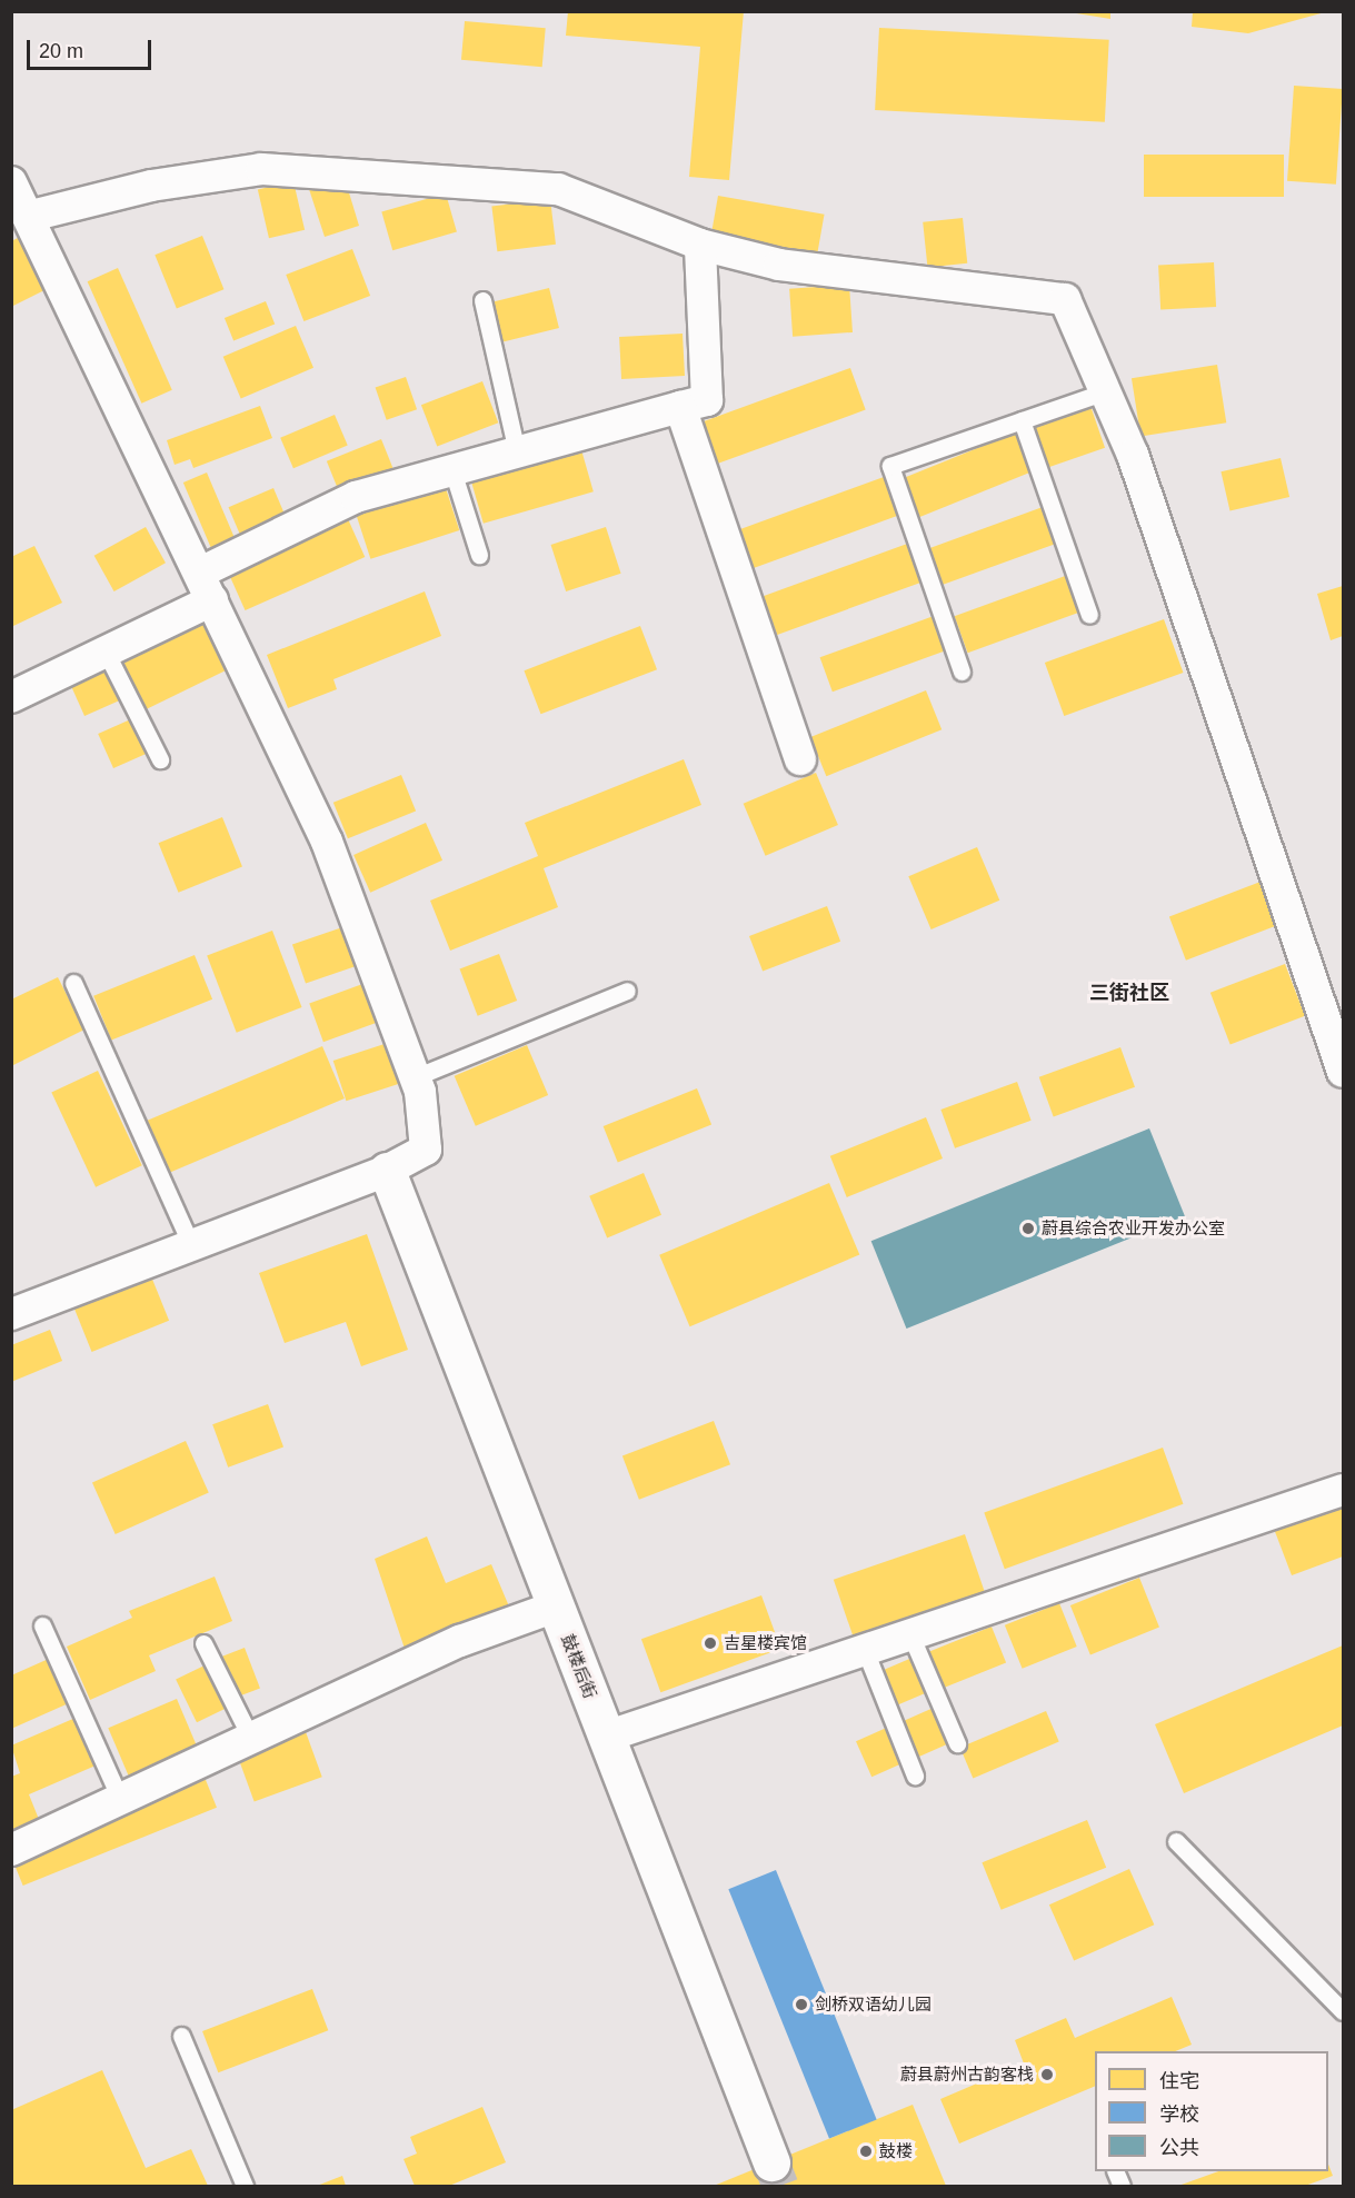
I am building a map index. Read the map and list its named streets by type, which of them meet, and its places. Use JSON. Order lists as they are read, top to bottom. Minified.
{"streets":{"main road":["鼓楼后街"]},"districts":["三街社区"],"places":["蔚县综合农业开发办公室","吉星楼宾馆","剑桥双语幼儿园","蔚县蔚州古韵客栈","鼓楼"],"legend":["住宅","学校","公共"],"scale_bar":"20 m"}
